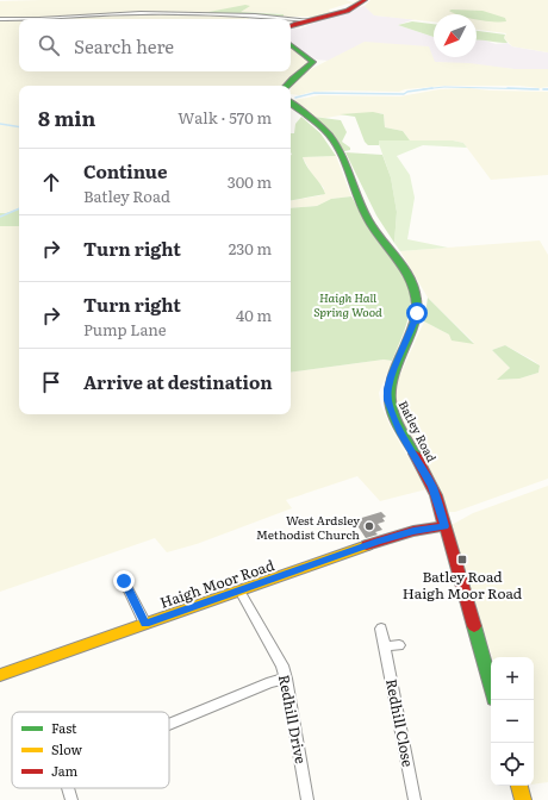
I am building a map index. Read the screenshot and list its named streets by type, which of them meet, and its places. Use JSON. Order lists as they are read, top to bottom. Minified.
{"streets":{"street":["Batley Road","Haigh Moor Road","Redhill Drive","Redhill Close"]},"crossings":[["Batley Road","Haigh Moor Road"],["Haigh Moor Road","Redhill Drive"]],"parks":["Haigh Hall Spring Wood"],"places":{"other":["West Ardsley Methodist Church"],"transit":["Batley Road Haigh Moor Road"]},"legend":["Fast","Slow","Jam"],"north":"bottom left","page":{"search":"Search here","heading":["8 min","Walk · 570 m"],"list":[["Continue","Batley Road","300 m"],["Turn right","230 m"],["Turn right","Pump Lane","40 m"],"Arrive at destination"],"map_buttons":["+","−"]}}
